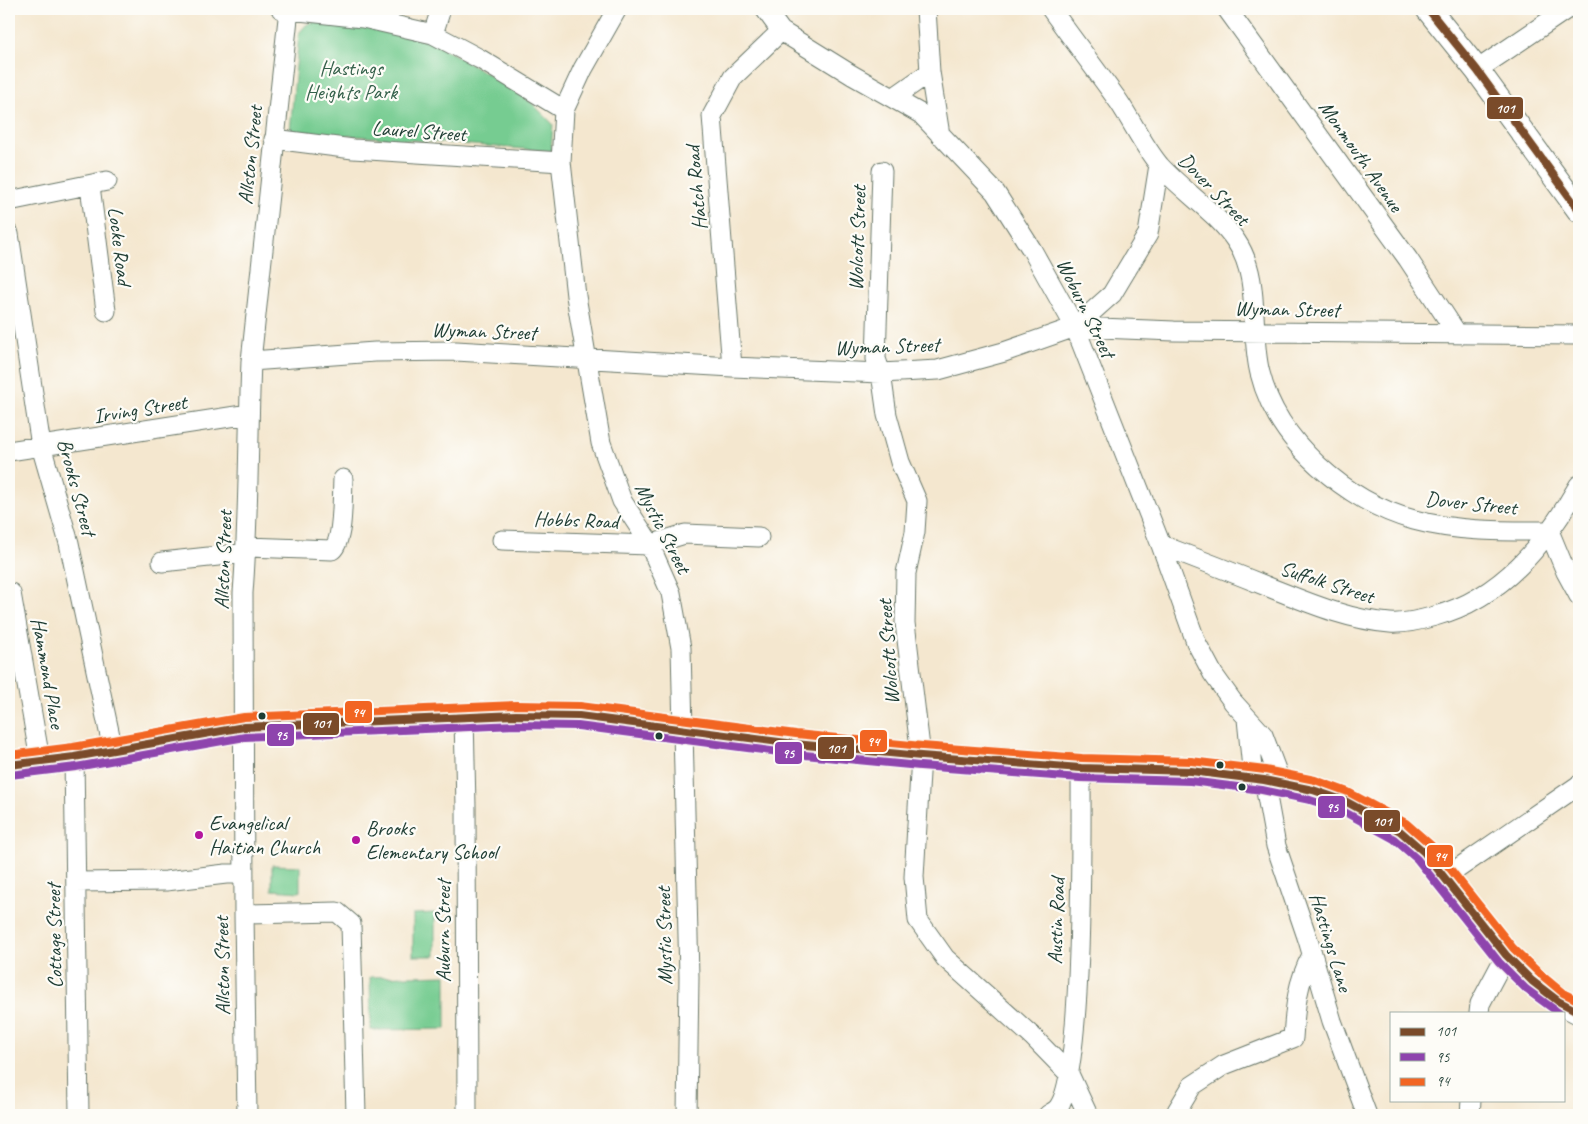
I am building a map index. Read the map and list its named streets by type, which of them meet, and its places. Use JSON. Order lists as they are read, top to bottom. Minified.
{"streets":{"street":["Laurel Street","Allston Street","Monmouth Avenue","Hatch Road","Dover Street","Wolcott Street","Locke Road","Woburn Street","Wyman Street","Irving Street","Brooks Street","Hobbs Road","Mystic Street","Suffolk Street","Hammond Place","Austin Road","Auburn Street","Cottage Street","Hastings Lane"]},"crossings":[["Laurel Street","Allston Street"],["Laurel Street","Mystic Street"],["Allston Street","Wyman Street"],["Allston Street","Irving Street"],["Monmouth Avenue","Wyman Street"],["Hatch Road","Woburn Street"],["Hatch Road","Wyman Street"],["Dover Street","Wyman Street"],["Dover Street","Suffolk Street"],["Wolcott Street","Wyman Street"],["Wolcott Street","Austin Road"],["Woburn Street","Wyman Street"],["Woburn Street","Suffolk Street"],["Woburn Street","Hastings Lane"],["Wyman Street","Mystic Street"],["Irving Street","Brooks Street"],["Hobbs Road","Mystic Street"]],"parks":["Hastings Heights Park"],"places":["Evangelical Haitian Church","Brooks Elementary School"],"lines":["transit line 101","transit line 94","transit line 95"],"legend":["101","95","94"]}
